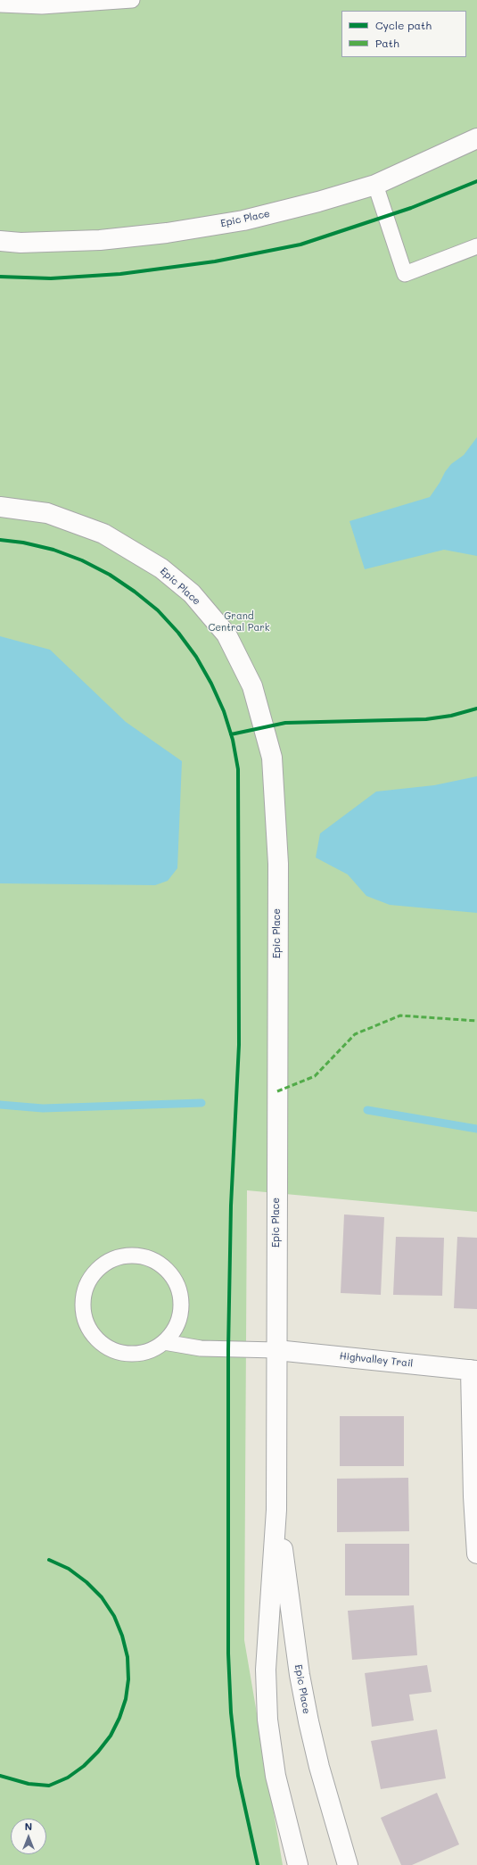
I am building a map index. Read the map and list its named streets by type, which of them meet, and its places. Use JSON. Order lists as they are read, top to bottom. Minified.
{"streets":{"street":["Epic Place","Highvalley Trail"]},"crossings":[["Epic Place","Highvalley Trail"]],"parks":["Grand Central Park"],"legend":["Cycle path","Path"],"north":"top"}
